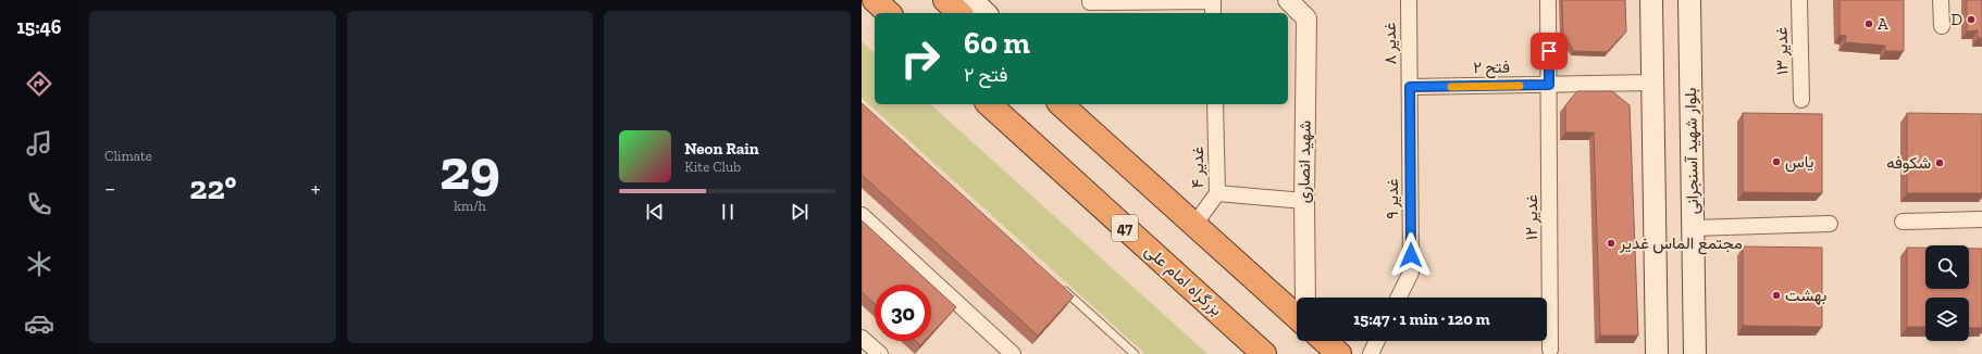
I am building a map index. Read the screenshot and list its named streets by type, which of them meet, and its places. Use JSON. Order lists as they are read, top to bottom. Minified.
{"streets":{"highway":["47","بزرگراه امام علی"],"main road":["بلوار شهید آسنجرانی"],"street":["غدیر ۸","غدیر ۱۳","فتح ۲","شهید انصاری","غدیر ۴","غدیر ۹","غدیر ۱۲"]},"crossings":[["غدیر ۸","فتح ۲"],["غدیر ۸","غدیر ۹"],["فتح ۲","غدیر ۹"],["فتح ۲","غدیر ۱۲"]],"places":["D","A","یاس","شکوفه","مجتمع الماس غدیر","بهشت"],"page":{"tabs":"15:46","tile":["Climate",["29","km/h"]],"turn":["60 m","فتح ۲"],"song":["Neon Rain","Kite Club"],"heat":["−","22°","+"],"limit":"30","trip":"15:47 · 1 min · 120 m"}}
